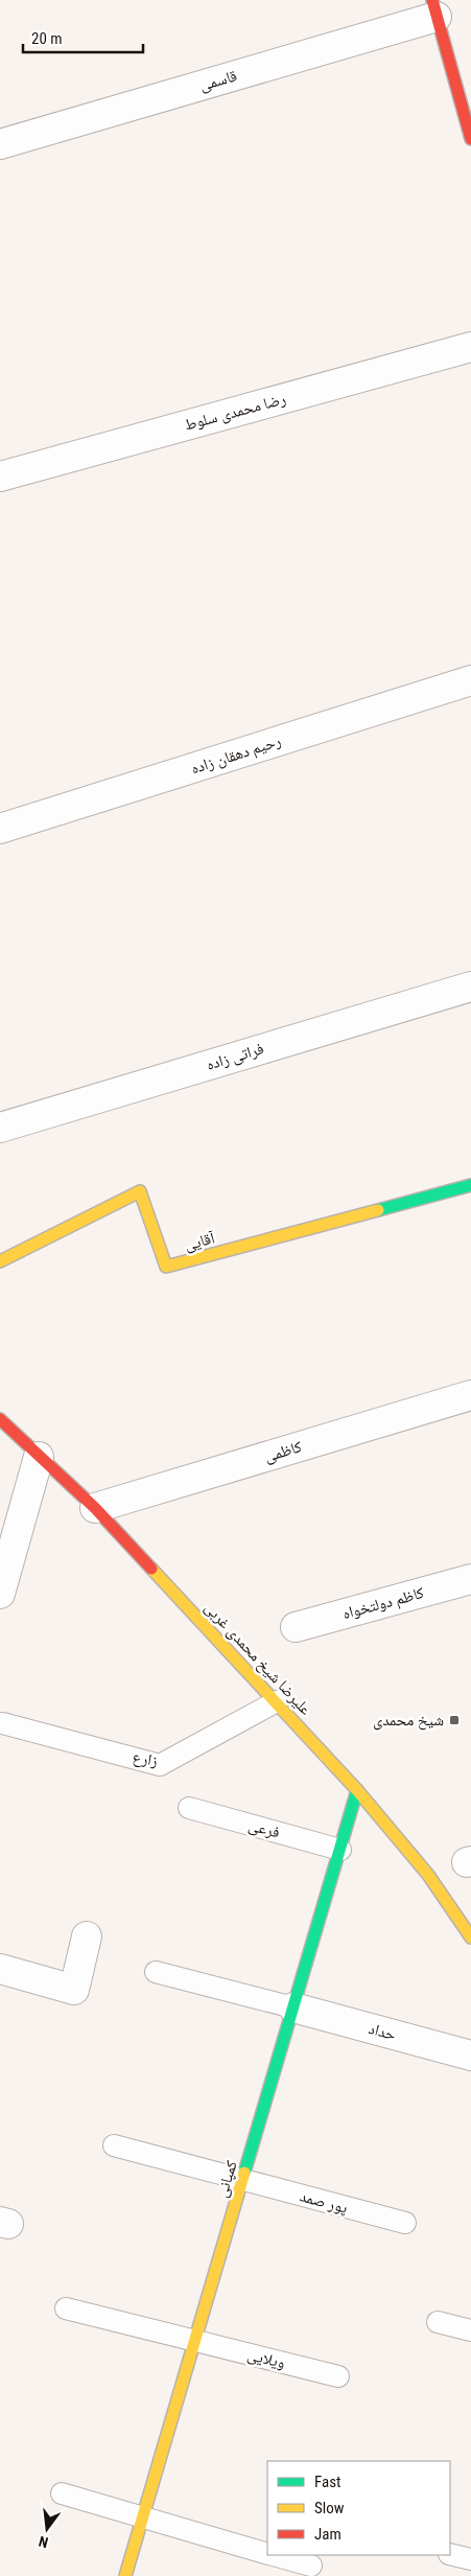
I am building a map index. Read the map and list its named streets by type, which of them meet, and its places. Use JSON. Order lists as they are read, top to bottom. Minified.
{"streets":{"street":["قاسمی","رضا محمدی سلوط","رحیم دهقان زاده","فراتی زاده","آقایی","کاظمی","کاظم دولتخواه","علیرضا شیخ محمدی غربی","حداد","کمپانی"],"lane":["زارع","فرعی","پور صمد","ویلایی"]},"crossings":[["کاظمی","علیرضا شیخ محمدی غربی"],["علیرضا شیخ محمدی غربی","زارع"],["علیرضا شیخ محمدی غربی","کمپانی"],["فرعی","کمپانی"],["حداد","کمپانی"],["کمپانی","پور صمد"],["کمپانی","ویلایی"]],"places":{"transit":["شیخ محمدی"]},"legend":["Fast","Slow","Jam"],"scale_bar":"20 m","north":"bottom"}
